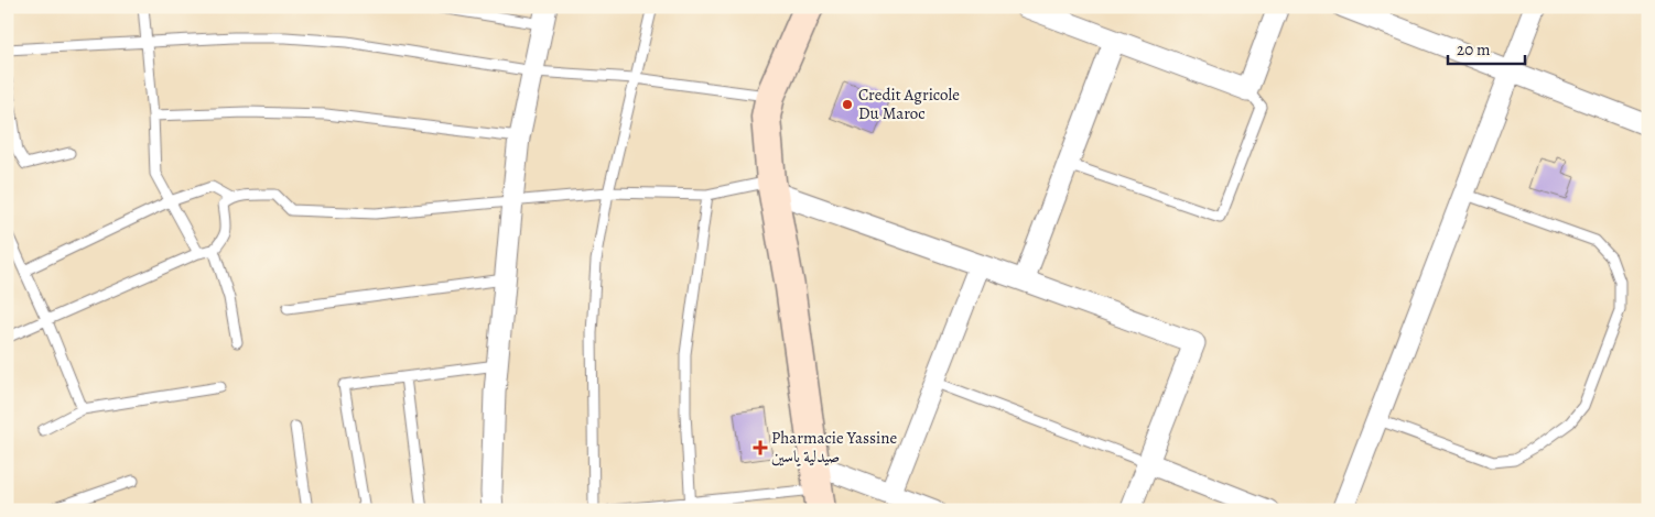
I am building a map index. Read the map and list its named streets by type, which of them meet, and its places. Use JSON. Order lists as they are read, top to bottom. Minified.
{"places":{"other":["Credit Agricole Du Maroc"],"health":["Pharmacie Yassine صيدلية ياسين"]},"scale_bar":"20 m"}
